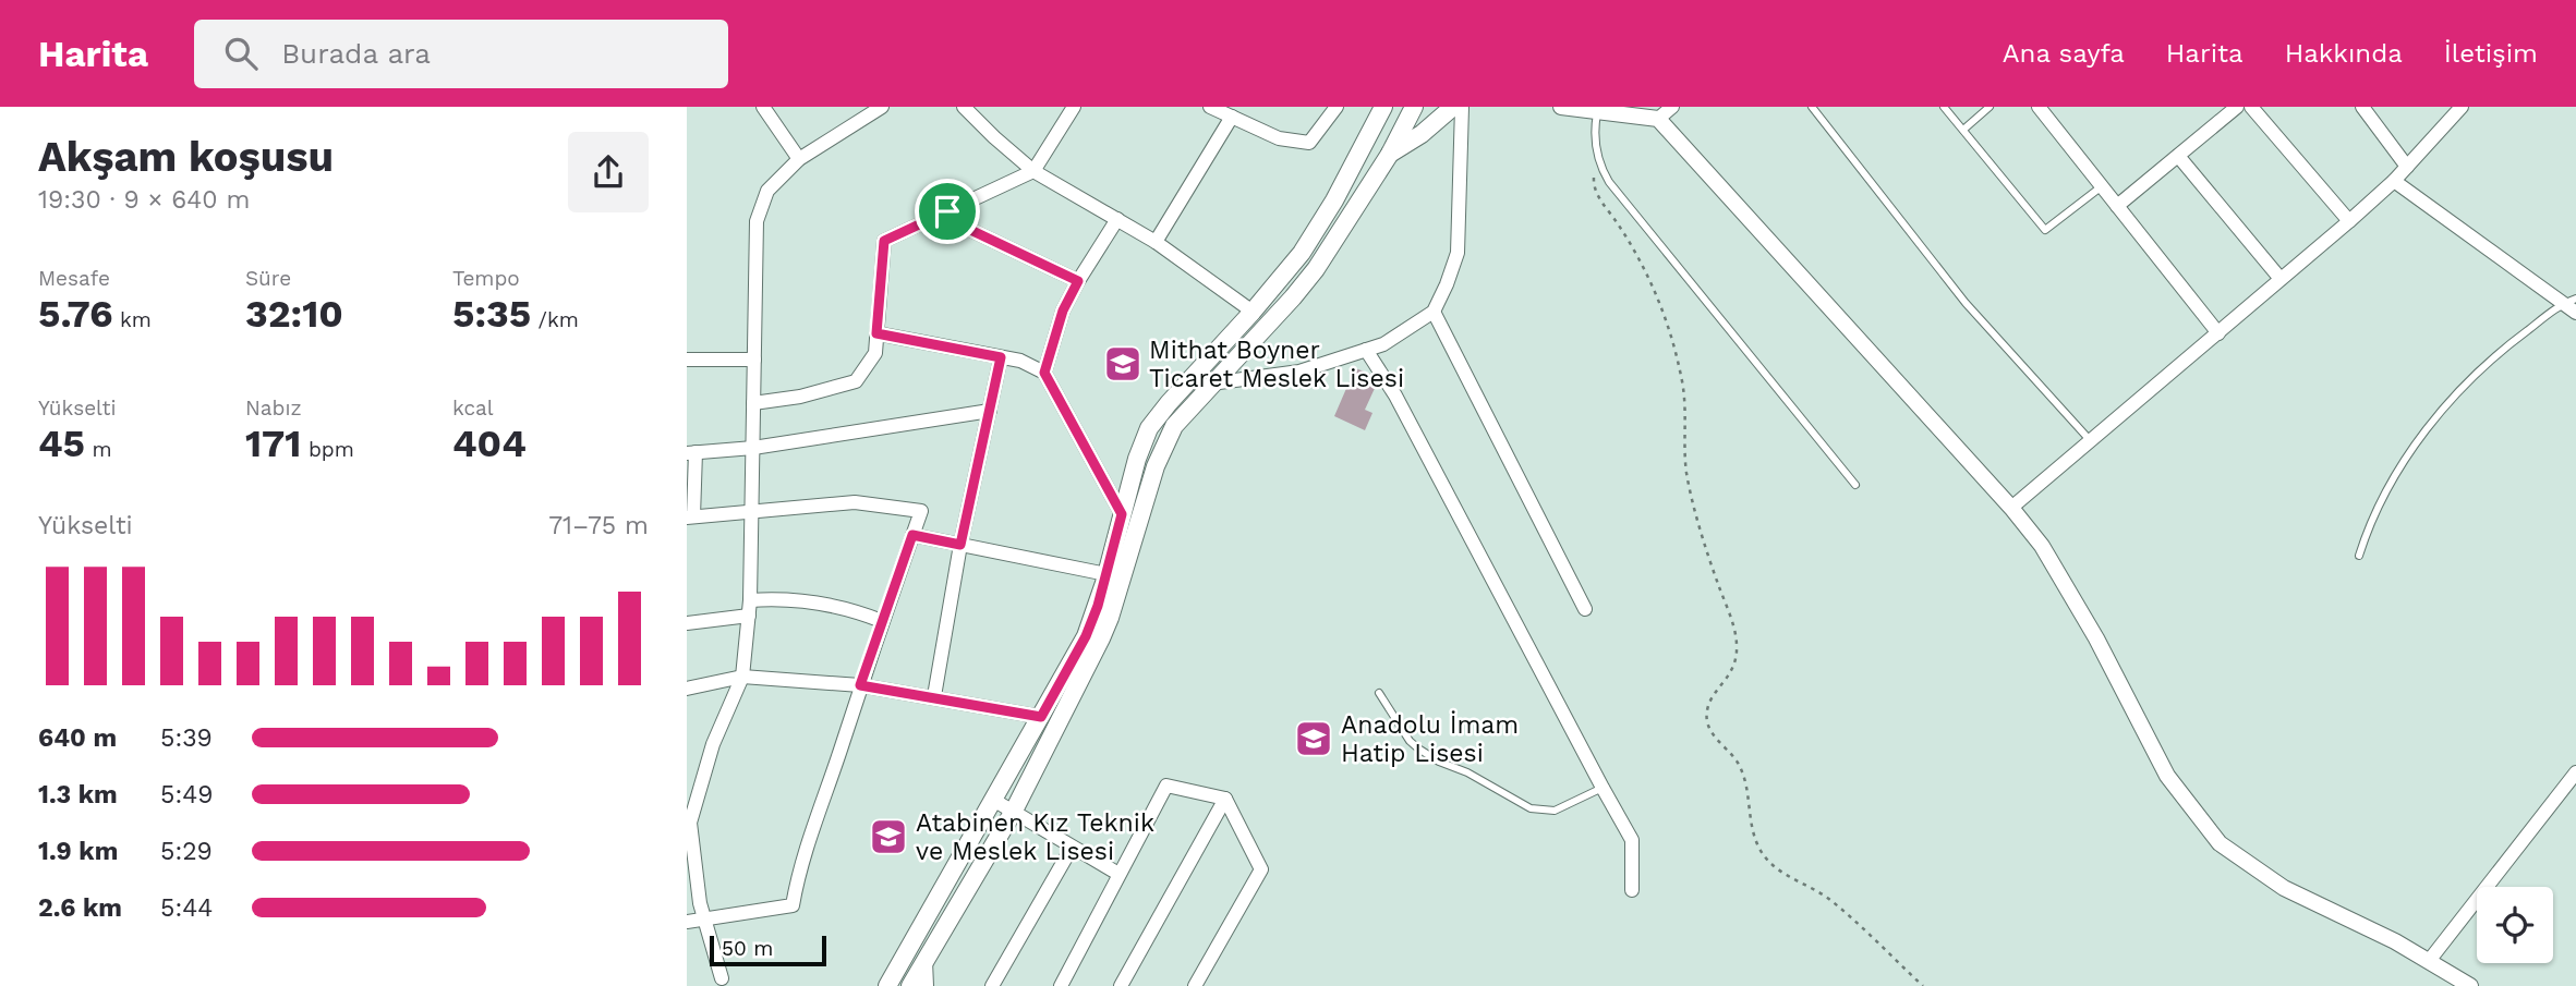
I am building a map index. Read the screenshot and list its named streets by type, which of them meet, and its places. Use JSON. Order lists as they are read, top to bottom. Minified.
{"places":{"school or university":["Mithat Boyner Ticaret Meslek Lisesi","Anadolu İmam Hatip Lisesi","Atabinen Kız Teknik ve Meslek Lisesi"]},"scale_bar":"50 m","page":{"header":"Harita","search":"Burada ara","nav":["Ana sayfa","Harita","Hakkında","İletişim"],"heading":["Akşam koşusu","19:30 · 9 × 640 m"],"stats":[["Mesafe","5.76 km"],["Süre","32:10"],["Tempo","5:35 /km"],["Yükselti","45 m"],["Nabız","171 bpm"],["kcal","404"]],"chart":["Yükselti","71–75 m"],"list":[{"name":"640 m","note":"5:39"},{"name":"1.3 km","note":"5:49"},{"name":"1.9 km","note":"5:29"},{"name":"2.6 km","note":"5:44"}],"scale":"50 m"}}
